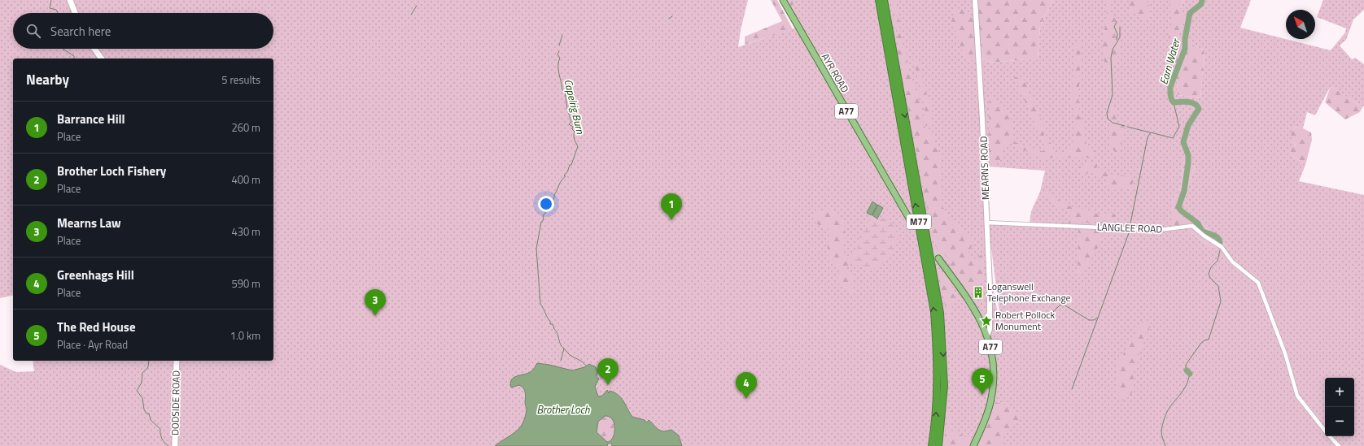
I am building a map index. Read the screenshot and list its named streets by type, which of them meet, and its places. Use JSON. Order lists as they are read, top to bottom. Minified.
{"streets":{"highway":["M77"],"main road":["AYR ROAD","A77","DODSIDE ROAD"],"street":["MEARNS ROAD","LANGLEE ROAD"]},"crossings":[["A77","MEARNS ROAD"],["MEARNS ROAD","LANGLEE ROAD"]],"water":["Earn Water","Capelrig Burn","Brother Loch"],"places":{"building":["Loganswell Telephone Exchange"],"place":["Robert Pollock Monument"]},"north":"top left","page":{"search":"Search here","heading":["Nearby","5 results"],"list":[{"mark":"1","name":"Barrance Hill","note":"Place","value":"260 m"},{"mark":"2","name":"Brother Loch Fishery","note":"Place","value":"400 m"},{"mark":"3","name":"Mearns Law","note":"Place","value":"430 m"},{"mark":"4","name":"Greenhags Hill","note":"Place","value":"590 m"},{"mark":"5","name":"The Red House","note":"Place · Ayr Road","value":"1.0 km"}],"pins":["1","3","2","5","4"],"map_buttons":["+","−"]}}
